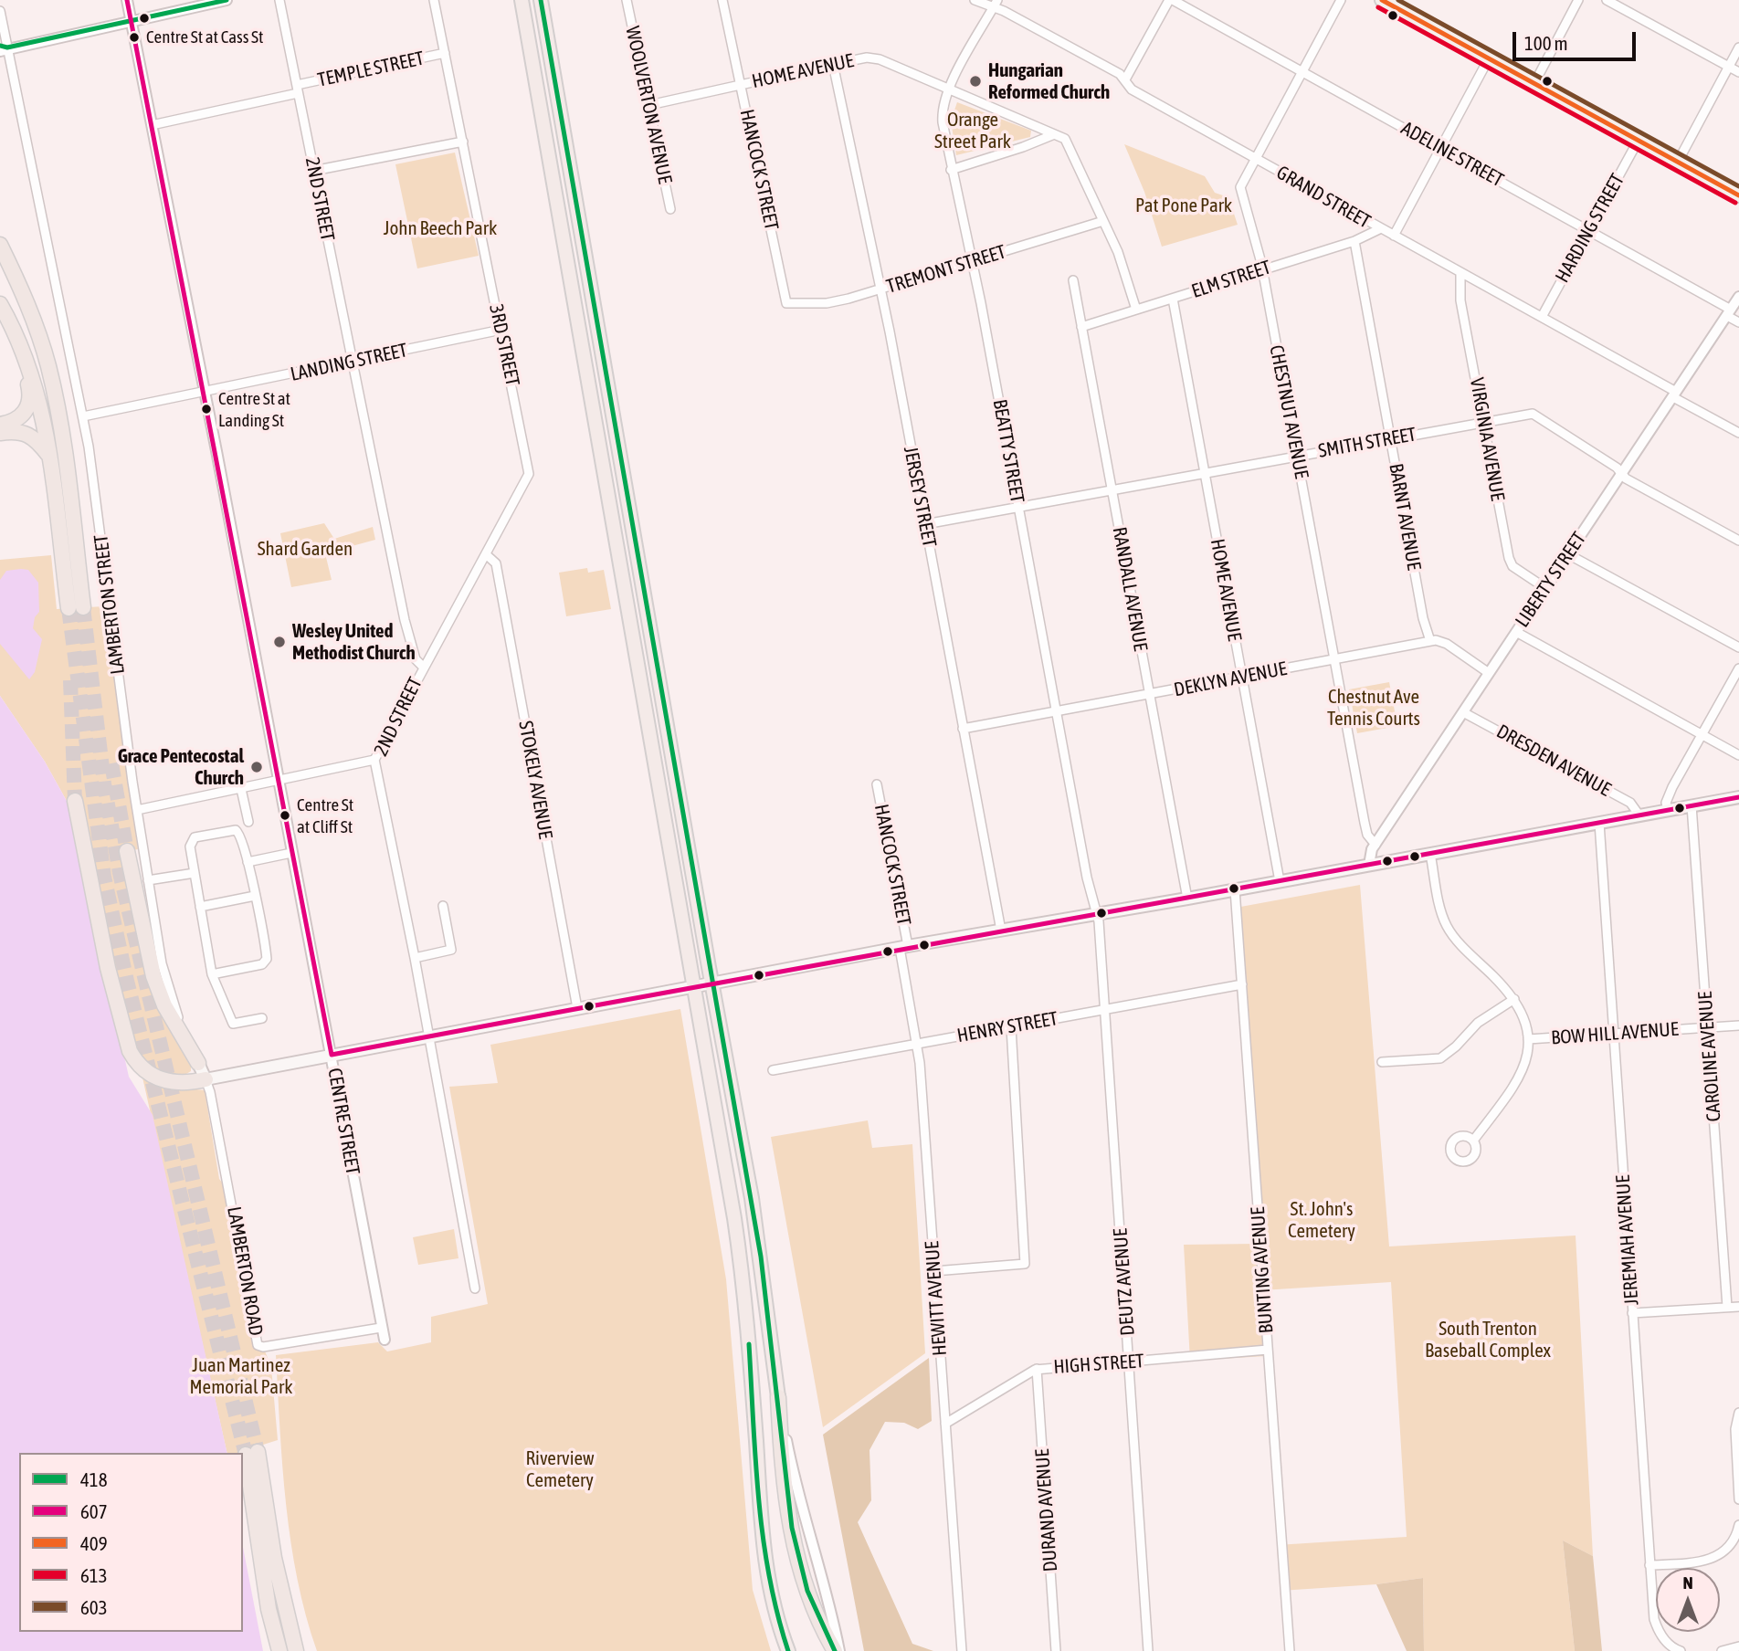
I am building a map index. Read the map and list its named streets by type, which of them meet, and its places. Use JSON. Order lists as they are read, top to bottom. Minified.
{"streets":{"main road":["LAMBERTON STREET"],"street":["TEMPLE STREET","HOME AVENUE","WOOLVERTON AVENUE","ADELINE STREET","HANCOCK STREET","GRAND STREET","2ND STREET","HARDING STREET","TREMONT STREET","ELM STREET","3RD STREET","LANDING STREET","CHESTNUT AVENUE","VIRGINIA AVENUE","SMITH STREET","BEATTY STREET","JERSEY STREET","BARNT AVENUE","LIBERTY STREET","RANDALL AVENUE","DEKLYN AVENUE","DRESDEN AVENUE","STOKELY AVENUE","HENRY STREET","BOW HILL AVENUE","CAROLINE AVENUE","CENTRE STREET","JEREMIAH AVENUE","BUNTING AVENUE","LAMBERTON ROAD","DEUTZ AVENUE","HEWITT AVENUE","HIGH STREET","DURAND AVENUE"]},"crossings":[["TEMPLE STREET","2ND STREET"],["TEMPLE STREET","3RD STREET"],["TEMPLE STREET","CENTRE STREET"],["HOME AVENUE","WOOLVERTON AVENUE"],["HOME AVENUE","HANCOCK STREET"],["HOME AVENUE","TREMONT STREET"],["HOME AVENUE","ELM STREET"],["HOME AVENUE","SMITH STREET"],["HOME AVENUE","BEATTY STREET"],["HOME AVENUE","JERSEY STREET"],["HOME AVENUE","DEKLYN AVENUE"],["ADELINE STREET","HARDING STREET"],["ADELINE STREET","CHESTNUT AVENUE"],["ADELINE STREET","LIBERTY STREET"],["HANCOCK STREET","TREMONT STREET"],["HANCOCK STREET","HEWITT AVENUE"],["GRAND STREET","HARDING STREET"],["GRAND STREET","ELM STREET"],["GRAND STREET","CHESTNUT AVENUE"],["GRAND STREET","VIRGINIA AVENUE"],["GRAND STREET","BEATTY STREET"],["GRAND STREET","LIBERTY STREET"],["2ND STREET","3RD STREET"],["2ND STREET","LANDING STREET"],["TREMONT STREET","BEATTY STREET"],["TREMONT STREET","JERSEY STREET"],["ELM STREET","CHESTNUT AVENUE"],["ELM STREET","BARNT AVENUE"],["ELM STREET","RANDALL AVENUE"],["3RD STREET","LANDING STREET"],["3RD STREET","STOKELY AVENUE"],["LANDING STREET","LAMBERTON STREET"],["LANDING STREET","CENTRE STREET"],["CHESTNUT AVENUE","SMITH STREET"],["CHESTNUT AVENUE","LIBERTY STREET"],["CHESTNUT AVENUE","DEKLYN AVENUE"],["VIRGINIA AVENUE","SMITH STREET"],["VIRGINIA AVENUE","LIBERTY STREET"],["SMITH STREET","BEATTY STREET"],["SMITH STREET","JERSEY STREET"],["SMITH STREET","BARNT AVENUE"],["SMITH STREET","LIBERTY STREET"],["SMITH STREET","RANDALL AVENUE"],["BEATTY STREET","DEKLYN AVENUE"],["BEATTY STREET","DEUTZ AVENUE"],["JERSEY STREET","DEKLYN AVENUE"],["BARNT AVENUE","DEKLYN AVENUE"],["LIBERTY STREET","DRESDEN AVENUE"],["RANDALL AVENUE","DEKLYN AVENUE"],["LAMBERTON STREET","LAMBERTON ROAD"],["HENRY STREET","BUNTING AVENUE"],["HENRY STREET","DEUTZ AVENUE"],["HENRY STREET","HEWITT AVENUE"],["BOW HILL AVENUE","CAROLINE AVENUE"],["BOW HILL AVENUE","JEREMIAH AVENUE"],["CENTRE STREET","LAMBERTON ROAD"],["BUNTING AVENUE","HIGH STREET"],["DEUTZ AVENUE","HIGH STREET"],["HEWITT AVENUE","HIGH STREET"],["HIGH STREET","DURAND AVENUE"]],"parks":["Orange Street Park","Pat Pone Park","John Beech Park","Shard Garden","Chestnut Ave Tennis Courts","St. John's Cemetery","South Trenton Baseball Complex","Juan Martinez Memorial Park","Riverview Cemetery"],"places":["Centre St at Cass St","Hungarian Reformed Church","Centre St at Landing St","Wesley United Methodist Church","Grace Pentecostal Church","Centre St at Cliff St"],"lines":["transit line 418","transit line 607","transit line 409","transit line 603","transit line 613"],"legend":["418","607","409","613","603"],"scale_bar":"100 m","north":"top"}
